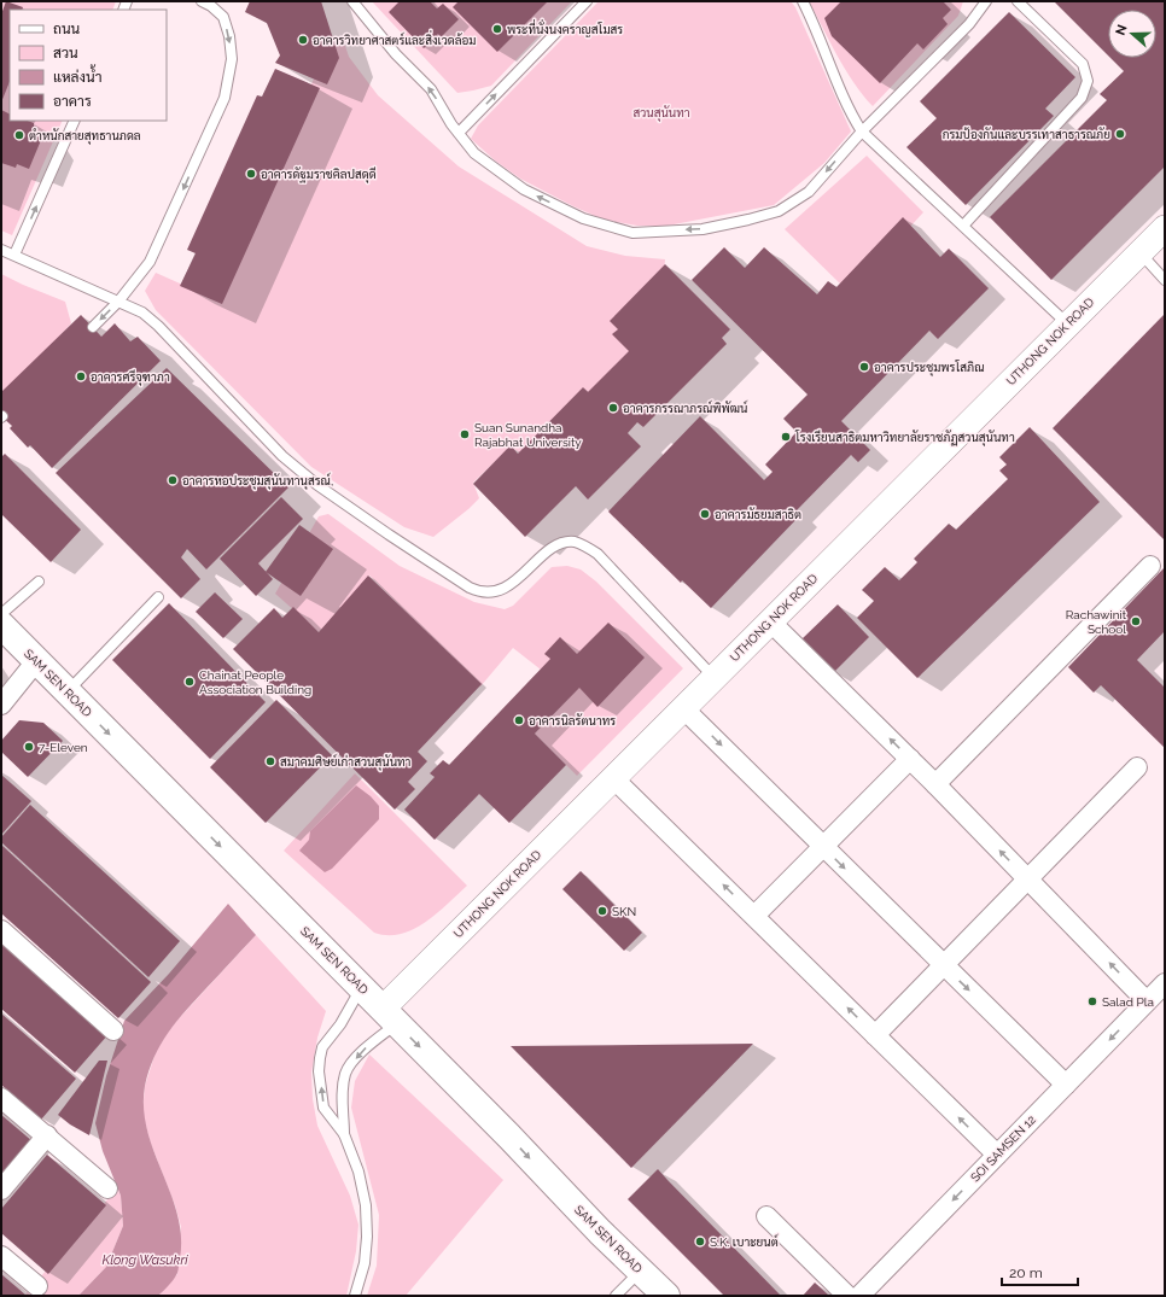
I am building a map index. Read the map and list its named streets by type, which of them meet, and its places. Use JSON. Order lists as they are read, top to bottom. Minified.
{"streets":{"main road":["SAM SEN ROAD"],"street":["UTHONG NOK ROAD","SOI SAMSEN 12"]},"crossings":[["UTHONG NOK ROAD","SAM SEN ROAD"]],"one_way":["SAM SEN ROAD"],"water":["Klong Wasukri"],"parks":["สวนสุนันทา"],"places":["พระที่นั่งนงคราญสโมสร","อาคารวิทยาศาสตร์และสิ่งเวดล้อม","กรมป้องกันและบรรเทาสาธารณภัย","ตำหนักสายสุทธานภดล","อาคารดัฐมราชคิลปสดุดี","อาคารประชุมพรโสภิณ","อาคารศรีจุฑาภา","อาคารกรรณาภรณ์พิพัฒน์","Suan Sunandha Rajabhat University","โรงเรียนสาธิตมหาวิทยาลัยราชภัฏสวนสุนันทา","อาคารหอประชุมสุนันทานุสรณ์,","อาคารมัธยมสาธิต","Rachawinit School","Chainat People Association Building","อาคารนิลรัตนาทร","7-Eleven","สมาคมศิษย์เก่าสวนสุนันทา","SKN","Salad Pla","S.K. เบาะยนต์"],"legend":["ถนน","สวน","แหล่งน้ำ","อาคาร"],"scale_bar":"20 m","north":"left"}
